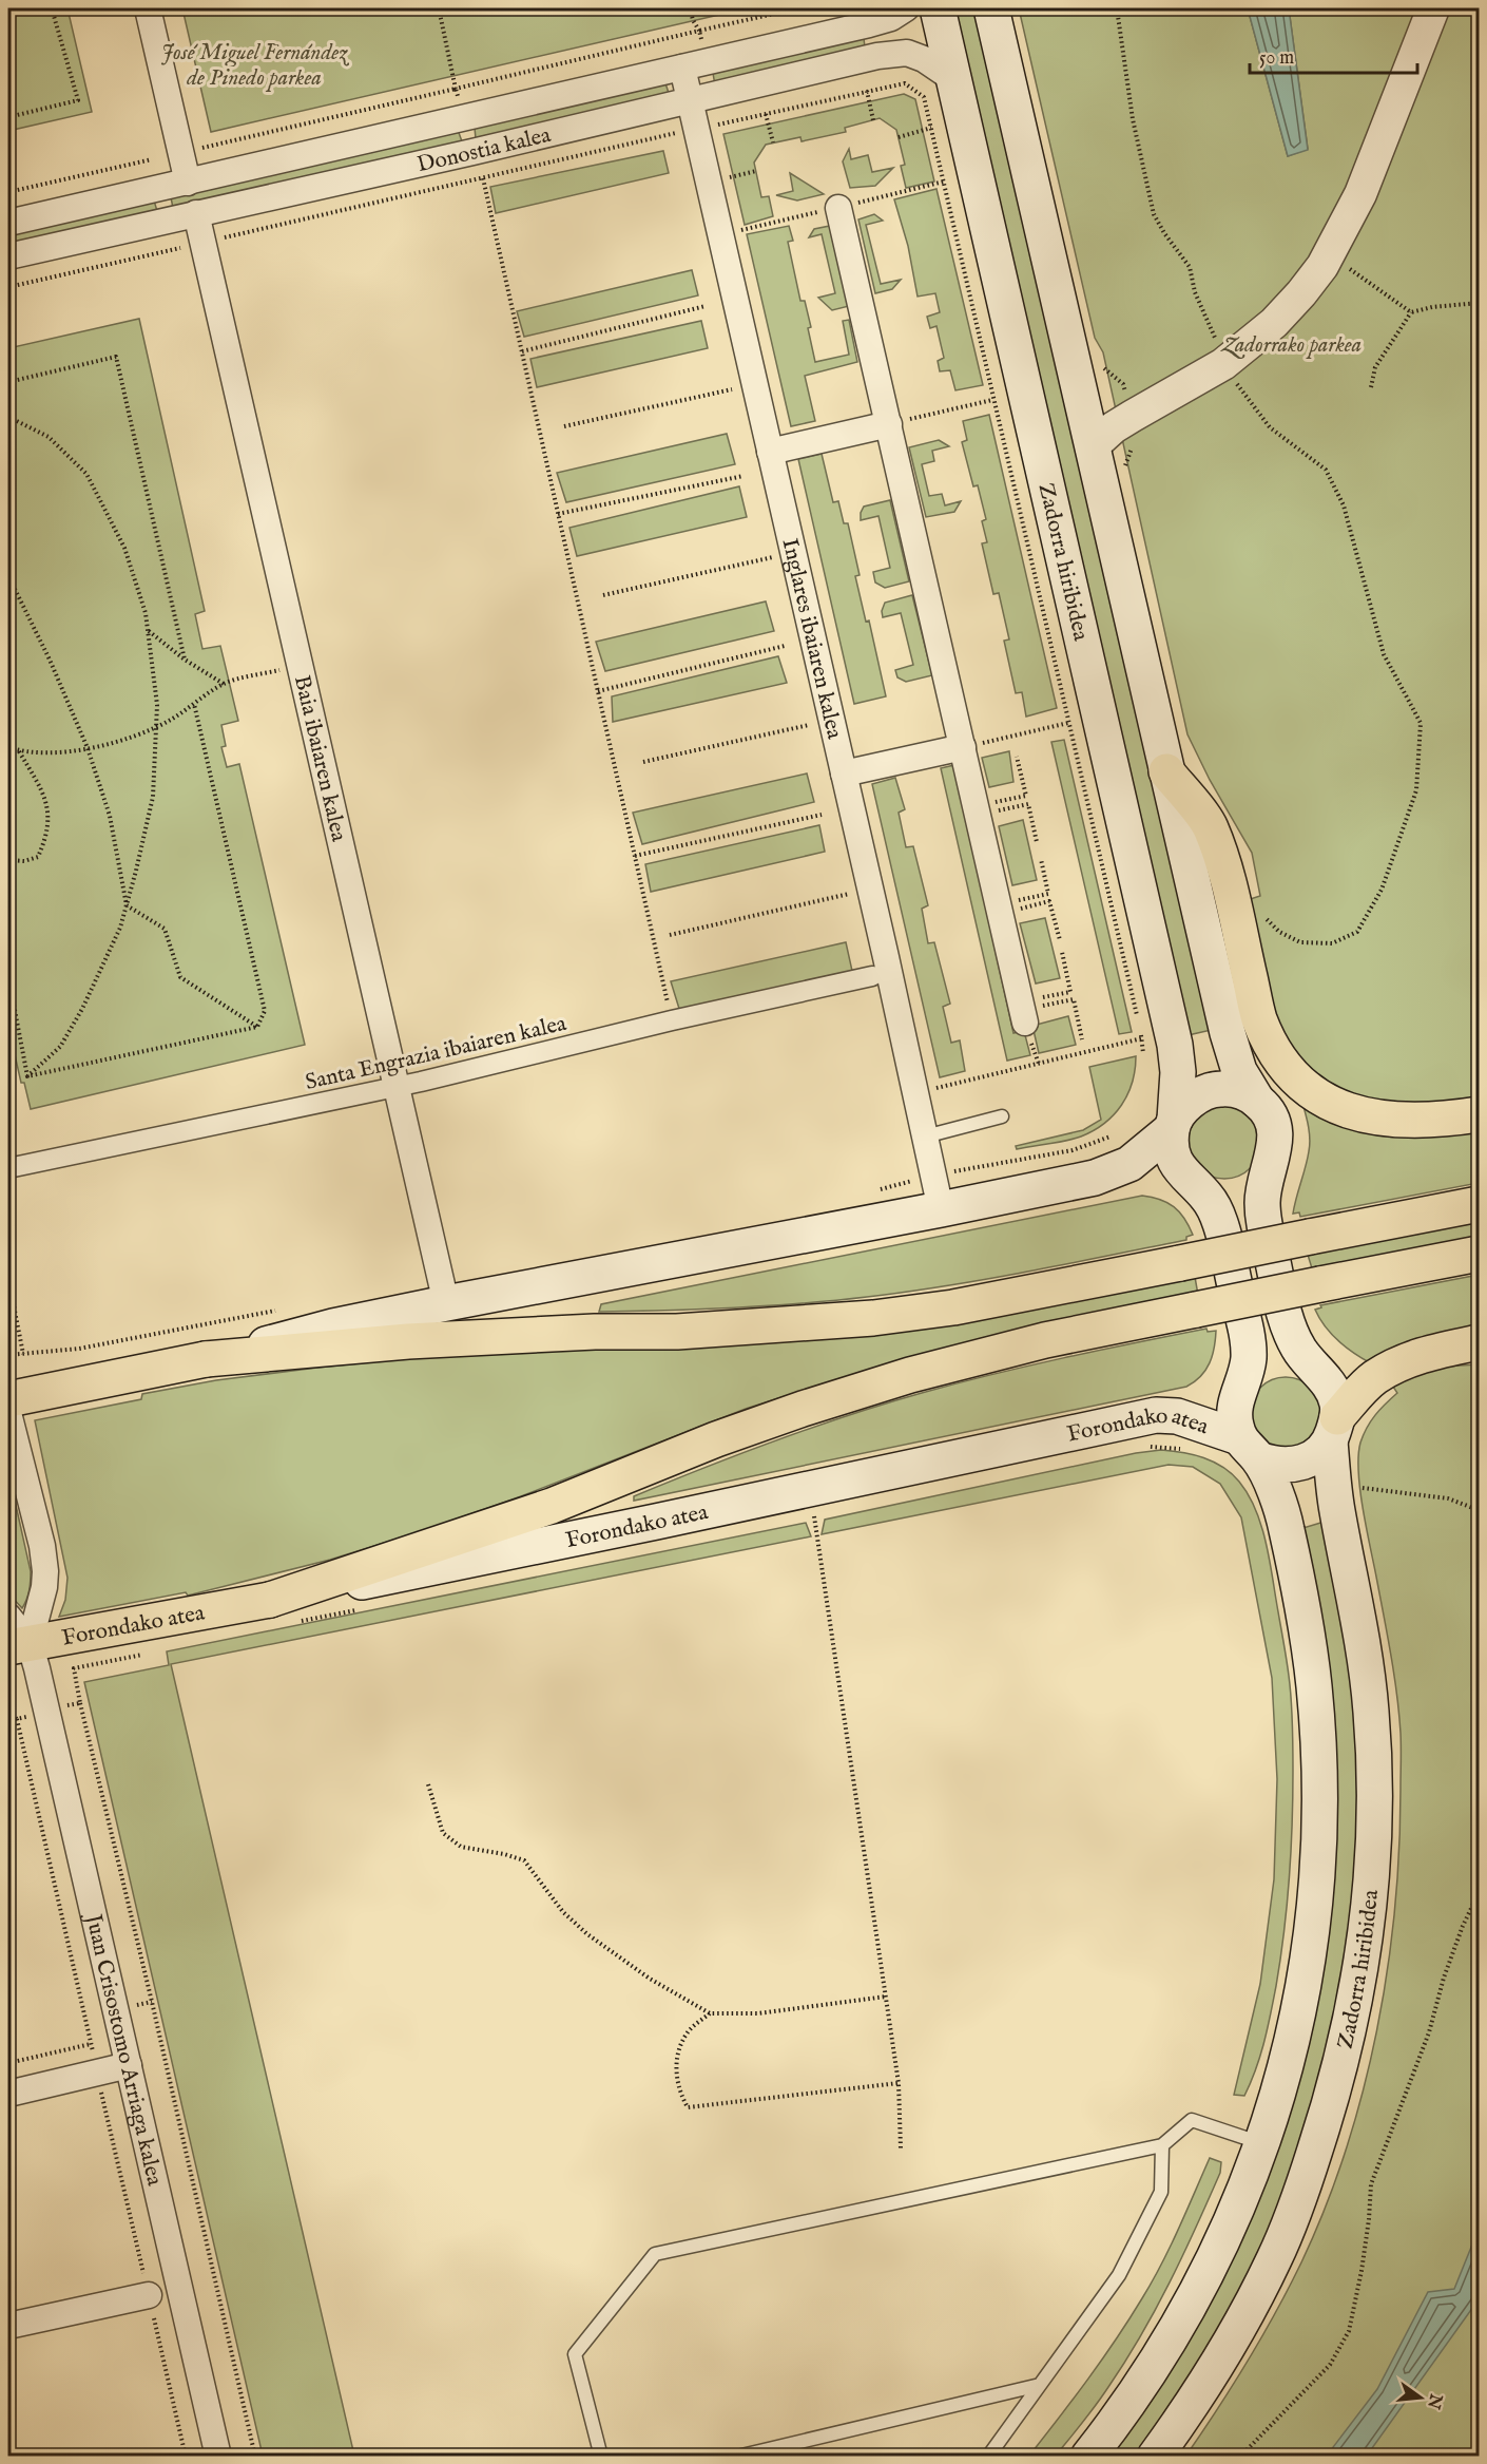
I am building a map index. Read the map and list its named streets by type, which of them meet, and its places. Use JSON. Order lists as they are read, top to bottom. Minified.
{"streets":{"main road":["Zadorra hiribidea","Forondako atea"],"street":["Donostia kalea","Inglares ibaiaren kalea","Baia ibaiaren kalea","Santa Engrazia ibaiaren kalea","Juan Crisostomo Arriaga kalea"]},"crossings":[["Donostia kalea","Zadorra hiribidea"],["Donostia kalea","Inglares ibaiaren kalea"],["Donostia kalea","Baia ibaiaren kalea"],["Zadorra hiribidea","Forondako atea"],["Baia ibaiaren kalea","Santa Engrazia ibaiaren kalea"],["Forondako atea","Juan Crisostomo Arriaga kalea"]],"parks":["José Miguel Fernández de Pinedo parkea","Zadorrako parkea"],"scale_bar":"50 m","north":"right"}
